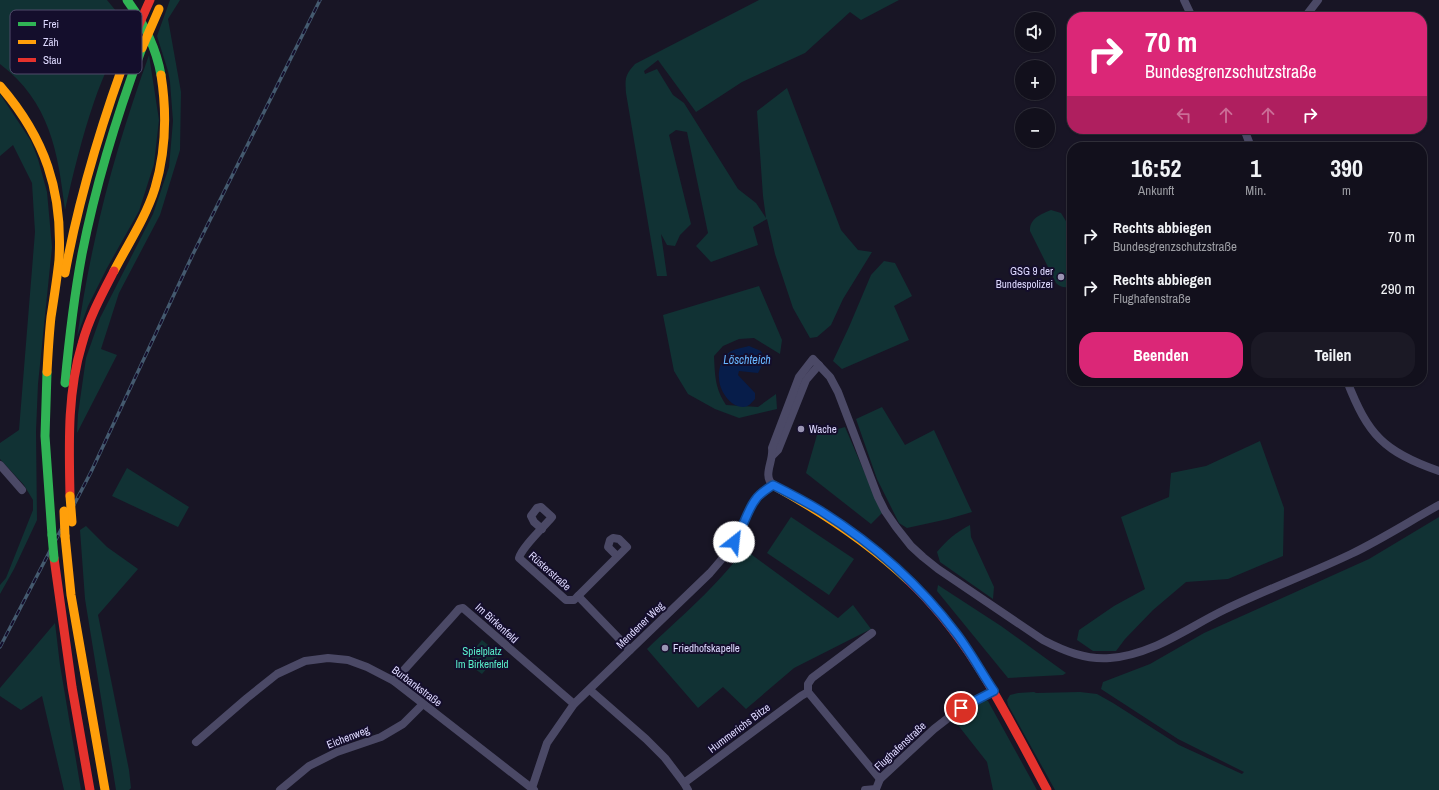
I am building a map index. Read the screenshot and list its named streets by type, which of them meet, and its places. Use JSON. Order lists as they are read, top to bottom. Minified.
{"streets":{"street":["Rüsterstraße","Im Birkenfeld","Mendener Weg","Burbankstraße","Hummerichs Bitze","Eichenweg","Flughafenstraße"]},"crossings":[["Rüsterstraße","Mendener Weg"],["Im Birkenfeld","Mendener Weg"],["Im Birkenfeld","Burbankstraße"],["Mendener Weg","Burbankstraße"],["Mendener Weg","Hummerichs Bitze"],["Burbankstraße","Eichenweg"]],"water":["Löschteich"],"parks":["Spielplatz Im Birkenfeld"],"places":["GSG 9 der Bundespolizei","Wache","Friedhofskapelle"],"legend":["Frei","Zäh","Stau"],"page":{"map_buttons":["+","−"],"turn":["70 m","Bundesgrenzschutzstraße"],"eta":["16:52","Ankunft","1","Min.","390","m"],"list":[{"name":"Rechts abbiegen","note":"Bundesgrenzschutzstraße","value":"70 m"},{"name":"Rechts abbiegen","note":"Flughafenstraße","value":"290 m"}],"buttons":["Beenden","Teilen"]}}
